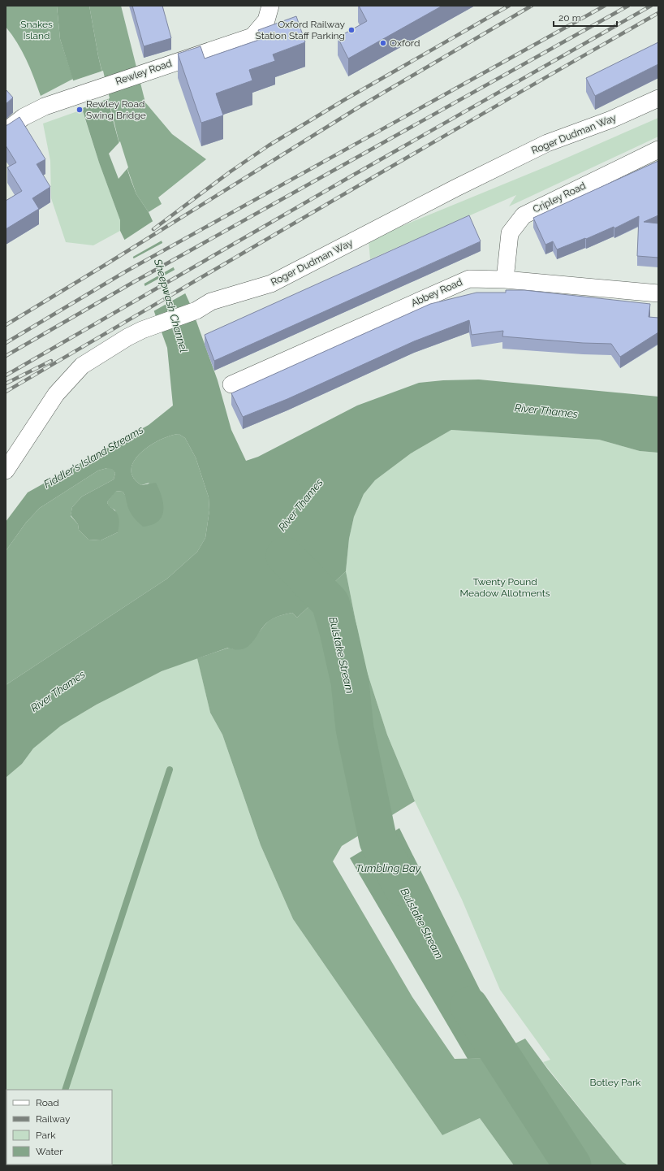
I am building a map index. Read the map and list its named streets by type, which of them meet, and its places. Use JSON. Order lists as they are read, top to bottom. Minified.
{"streets":{"street":["Rewley Road","Roger Dudman Way","Cripley Road","Abbey Road"]},"crossings":[["Cripley Road","Abbey Road"]],"water":["Sheepwash Channel","River Thames","Fiddler's Island Streams","Bulstake Stream","Tumbling Bay"],"parks":["Snakes Island","Twenty Pound Meadow Allotments","Botley Park"],"places":["Oxford Railway Station Staff Parking","Oxford","Rewley Road Swing Bridge"],"legend":["Road","Railway","Park","Water"],"scale_bar":"20 m"}
